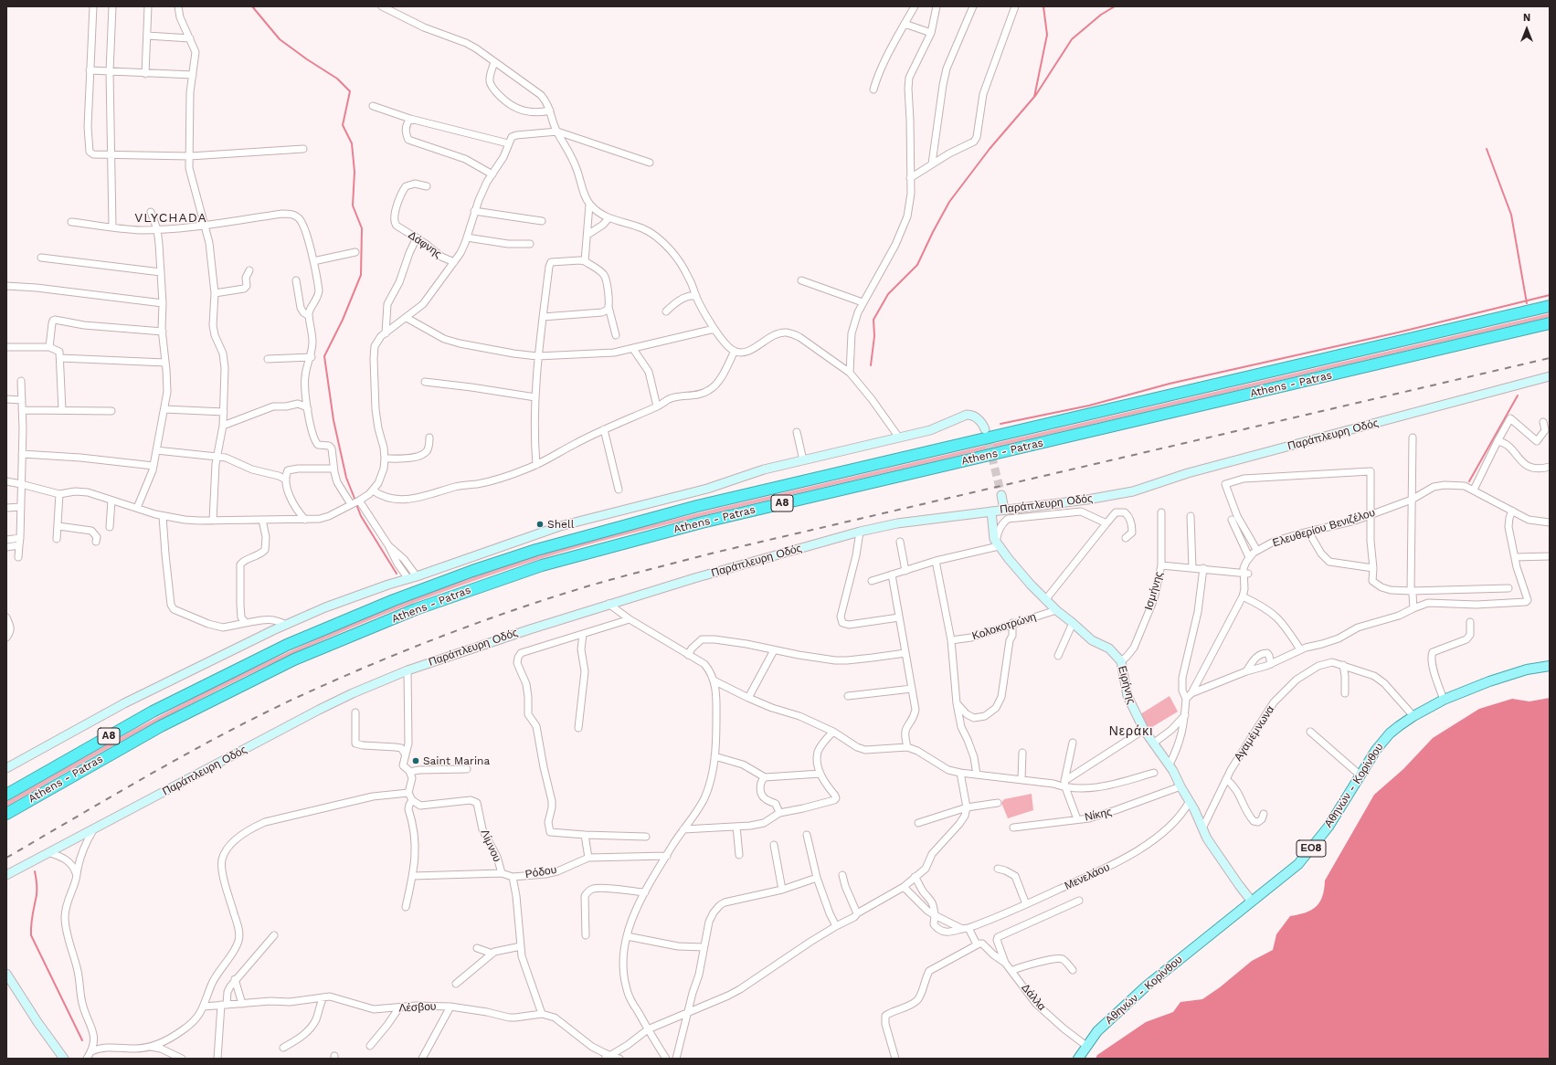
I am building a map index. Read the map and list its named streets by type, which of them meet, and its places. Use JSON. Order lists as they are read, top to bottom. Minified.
{"streets":{"highway":["Athens - Patras","Α8"],"main road":["Αθηνών - Κορίνθου","ΕΟ8"],"street":["Δάφνης","Παράπλευρη Οδός","Ελευθερίου Βενιζέλου","Ισμήνης","Κολοκοτρώνη","Ειρήνης","Αγαμέμνωνα","Νίκης","Λίμνου","Ρόδου","Μενελάου","Δάλλα","Λέσβου"]},"crossings":[["Παράπλευρη Οδός","Ειρήνης"],["Ισμήνης","Ειρήνης"],["Κολοκοτρώνη","Ειρήνης"],["Ειρήνης","Αγαμέμνωνα"],["Ειρήνης","Αθηνών - Κορίνθου"],["Ειρήνης","Νίκης"],["Ειρήνης","Μενελάου"],["Αθηνών - Κορίνθου","Δάλλα"],["Λίμνου","Ρόδου"]],"districts":["VLYCHADA","Νεράκι"],"places":["Shell","Saint Marina"],"north":"top"}
